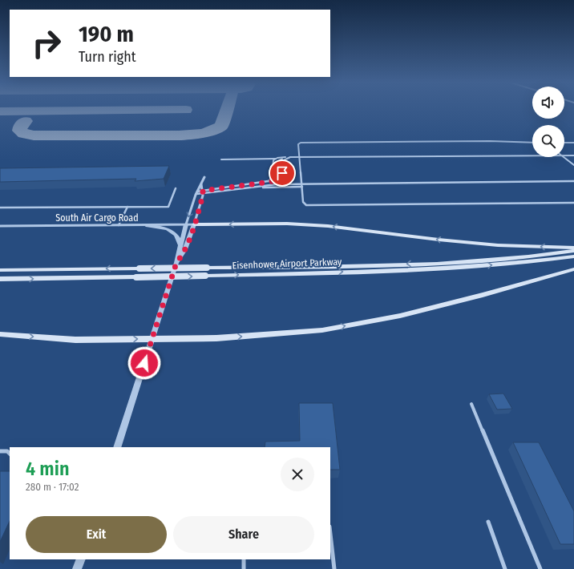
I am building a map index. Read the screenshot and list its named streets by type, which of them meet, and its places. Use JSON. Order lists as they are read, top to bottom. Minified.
{"streets":{"main road":["Eisenhower Airport Parkway"],"street":["South Air Cargo Road"]},"page":{"turn":["190 m","Turn right"],"heading":["4 min","280 m · 17:02"],"buttons":["Exit","Share"]}}
